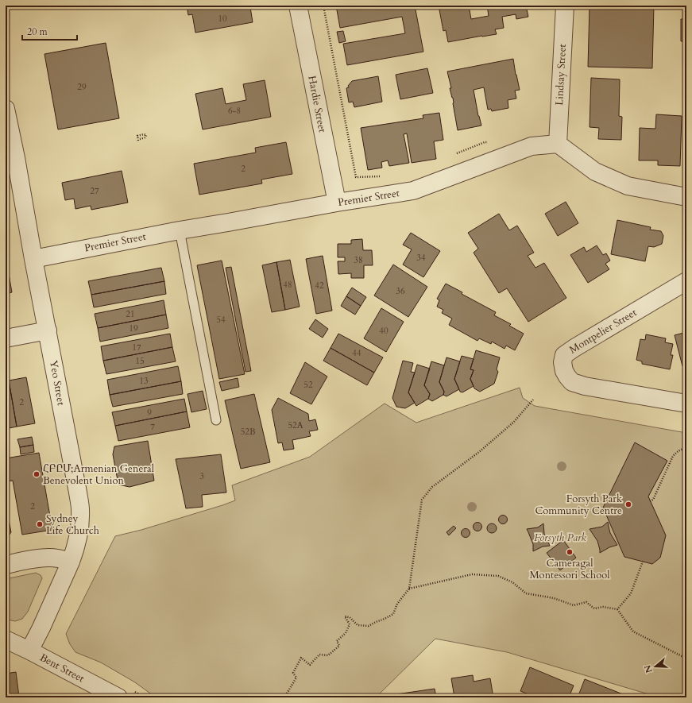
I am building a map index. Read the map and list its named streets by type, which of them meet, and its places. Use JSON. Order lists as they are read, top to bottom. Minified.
{"streets":{"street":["Lindsay Street","Hardie Street","Premier Street","Montpelier Street","Yeo Street","Bent Street"]},"crossings":[["Lindsay Street","Premier Street"],["Hardie Street","Premier Street"],["Premier Street","Yeo Street"],["Yeo Street","Bent Street"]],"parks":["Forsyth Park"],"places":["ՀԲԸՄ;Armenian General Benevolent Union","Forsyth Park Community Centre","Sydney Life Church","Cameragal Montessori School"],"house_numbers":["10","29","6-8","2","27","34","38","48","42","36","21","54","19","40","17","44","15","13","52","2","9","52A","7","52B","3","2"],"scale_bar":"20 m","north":"left"}
